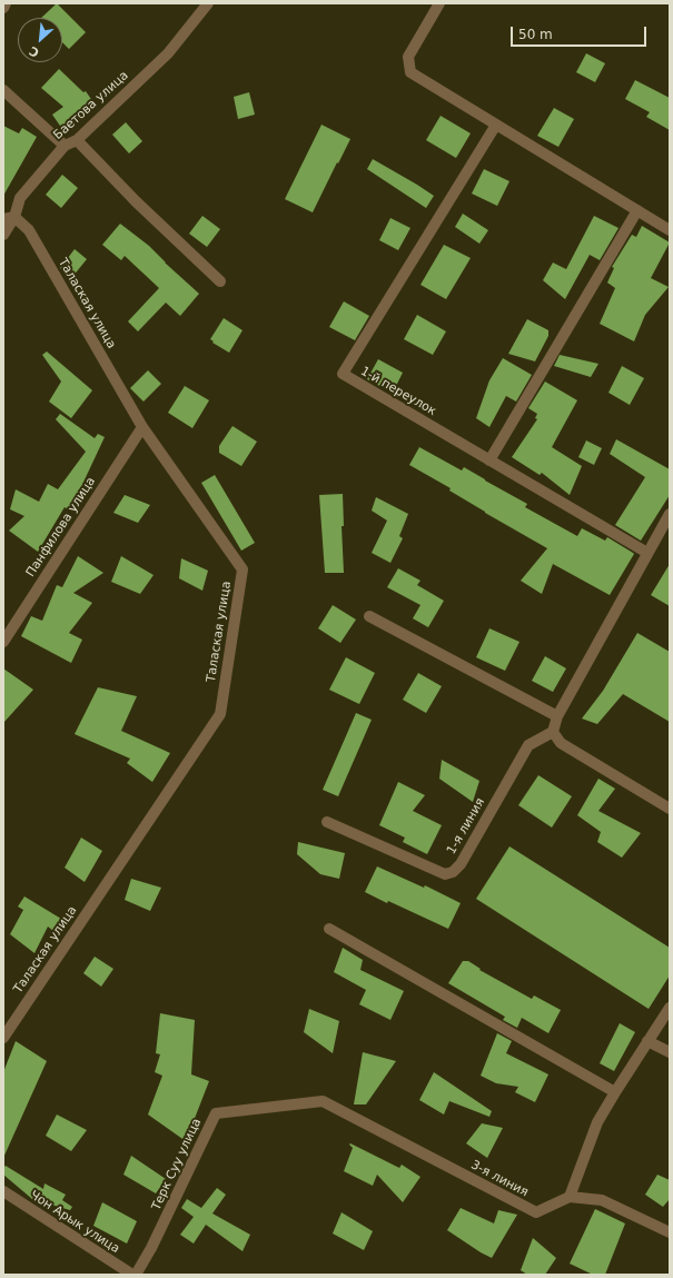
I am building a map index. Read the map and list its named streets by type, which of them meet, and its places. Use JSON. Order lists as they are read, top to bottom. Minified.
{"streets":{"street":["Баетова улица","Талаская улица","1-й переулок","Панфилова улица","1-я линия","Терк Суу улица","3-я линия","Чон Арык улица"]},"crossings":[["Баетова улица","Талаская улица"],["Талаская улица","Панфилова улица"],["Терк Суу улица","3-я линия"]],"scale_bar":"50 m","north":"bottom left"}
